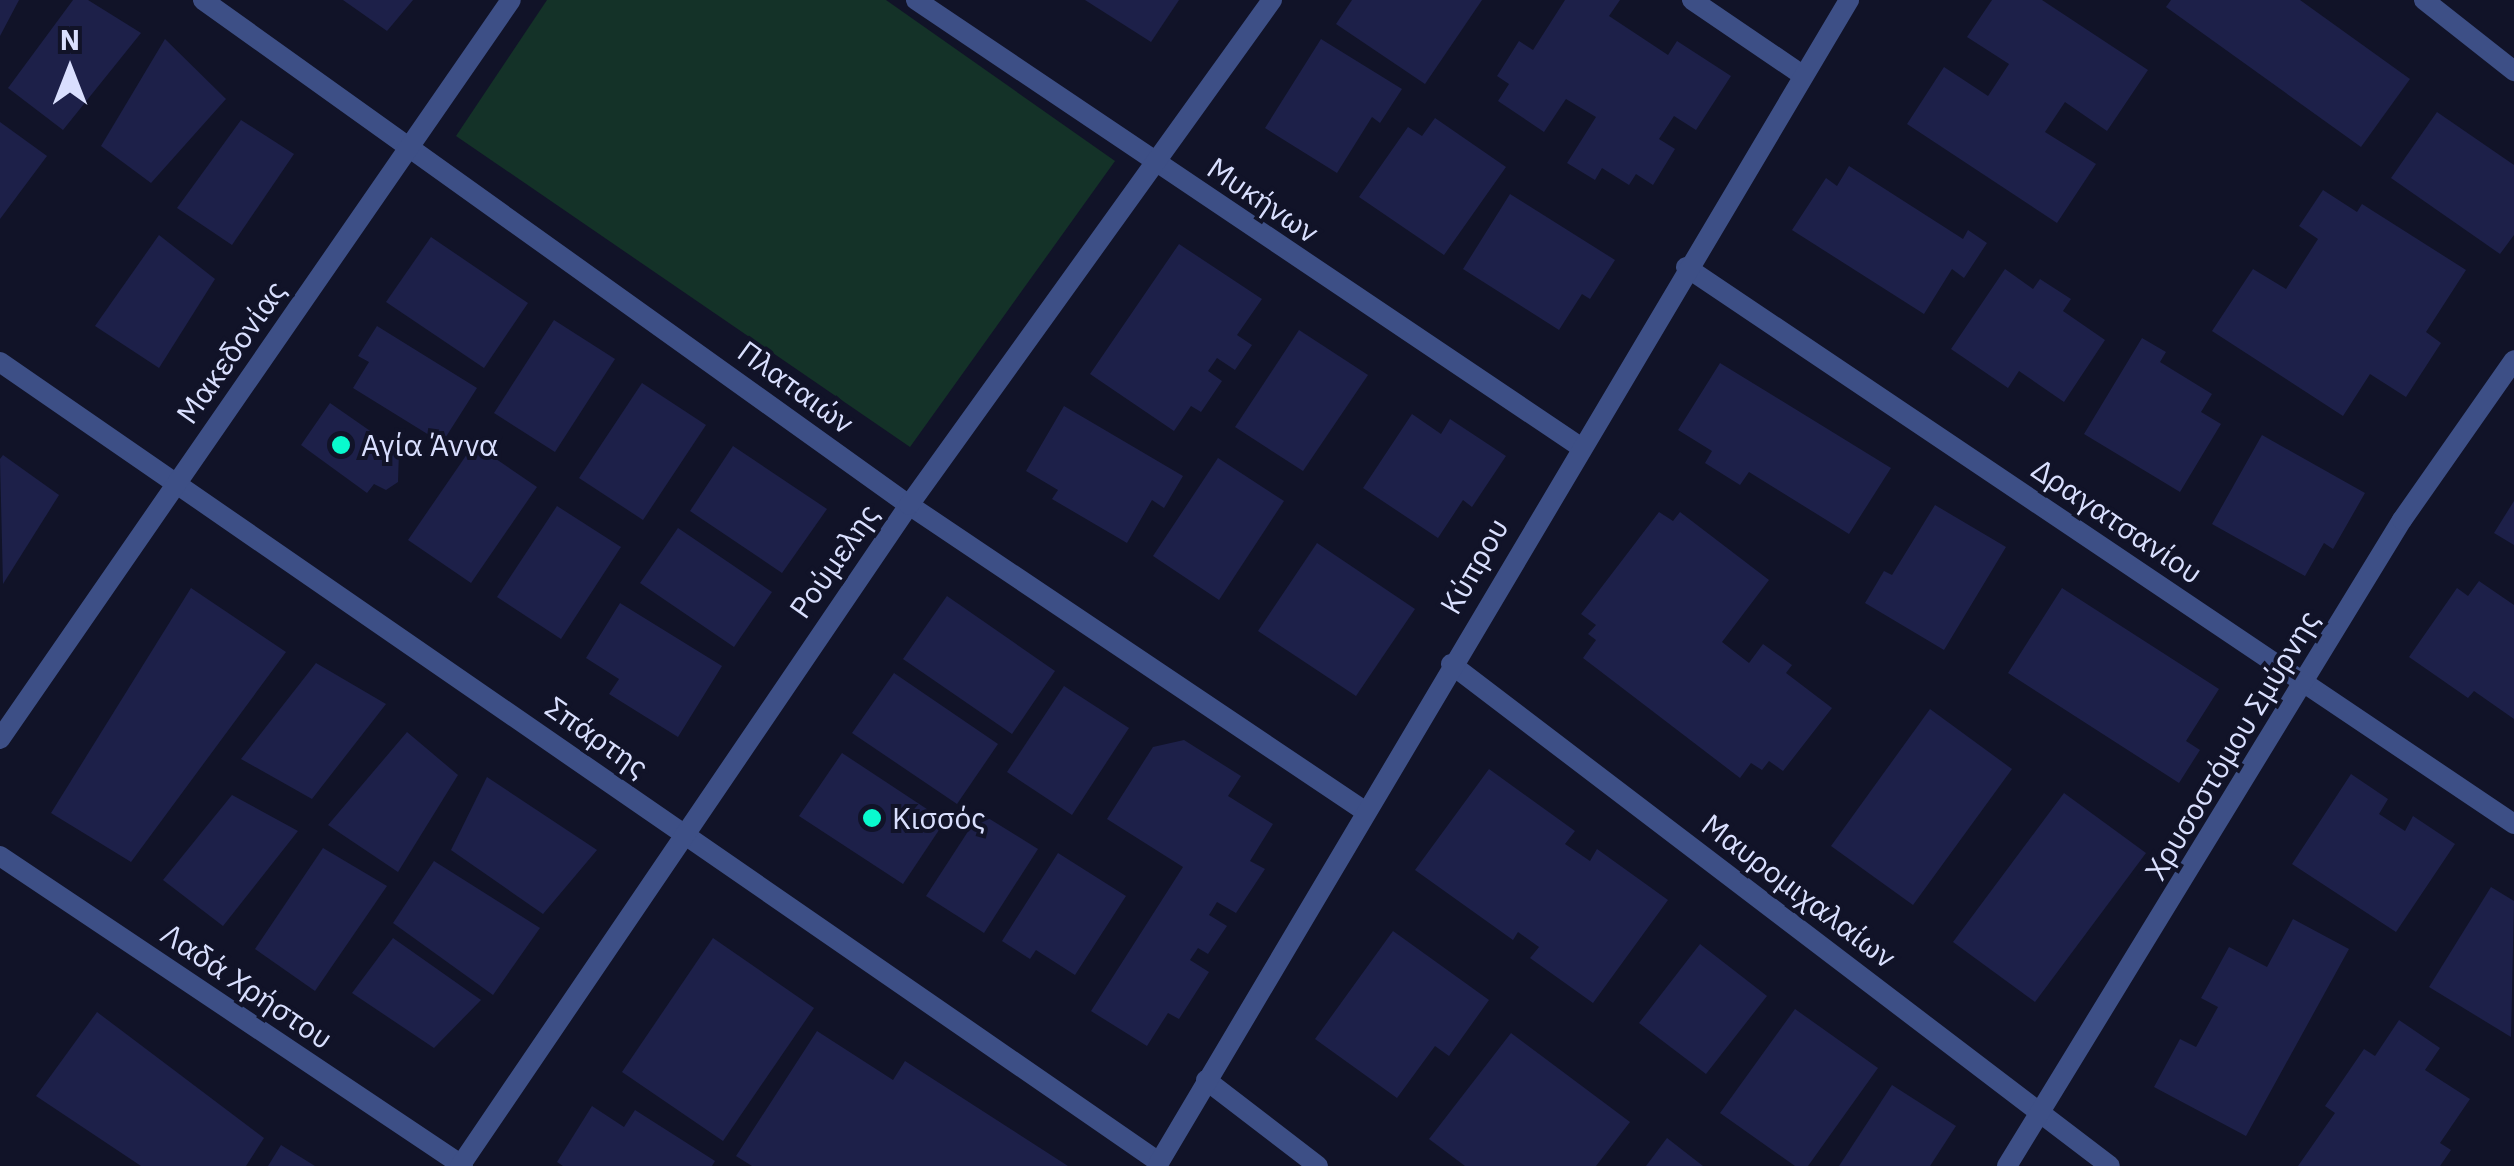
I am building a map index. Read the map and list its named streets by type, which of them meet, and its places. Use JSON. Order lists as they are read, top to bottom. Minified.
{"streets":{"street":["Μυκήνων","Μακεδονίας","Πλαταιών","Δραγατσανίου","Ρούμελης","Κύπρου","Σπάρτης","Χρυσοστόμου Σμύρνης","Μαυρομιχαλαίων","Λαδά Χρήστου"]},"crossings":[["Μυκήνων","Ρούμελης"],["Μυκήνων","Κύπρου"],["Μακεδονίας","Πλαταιών"],["Μακεδονίας","Σπάρτης"],["Πλαταιών","Ρούμελης"],["Πλαταιών","Κύπρου"],["Δραγατσανίου","Κύπρου"],["Δραγατσανίου","Χρυσοστόμου Σμύρνης"],["Ρούμελης","Σπάρτης"],["Ρούμελης","Λαδά Χρήστου"],["Κύπρου","Σπάρτης"],["Κύπρου","Μαυρομιχαλαίων"],["Χρυσοστόμου Σμύρνης","Μαυρομιχαλαίων"]],"places":["Αγία Άννα","Κισσός"],"north":"top"}
